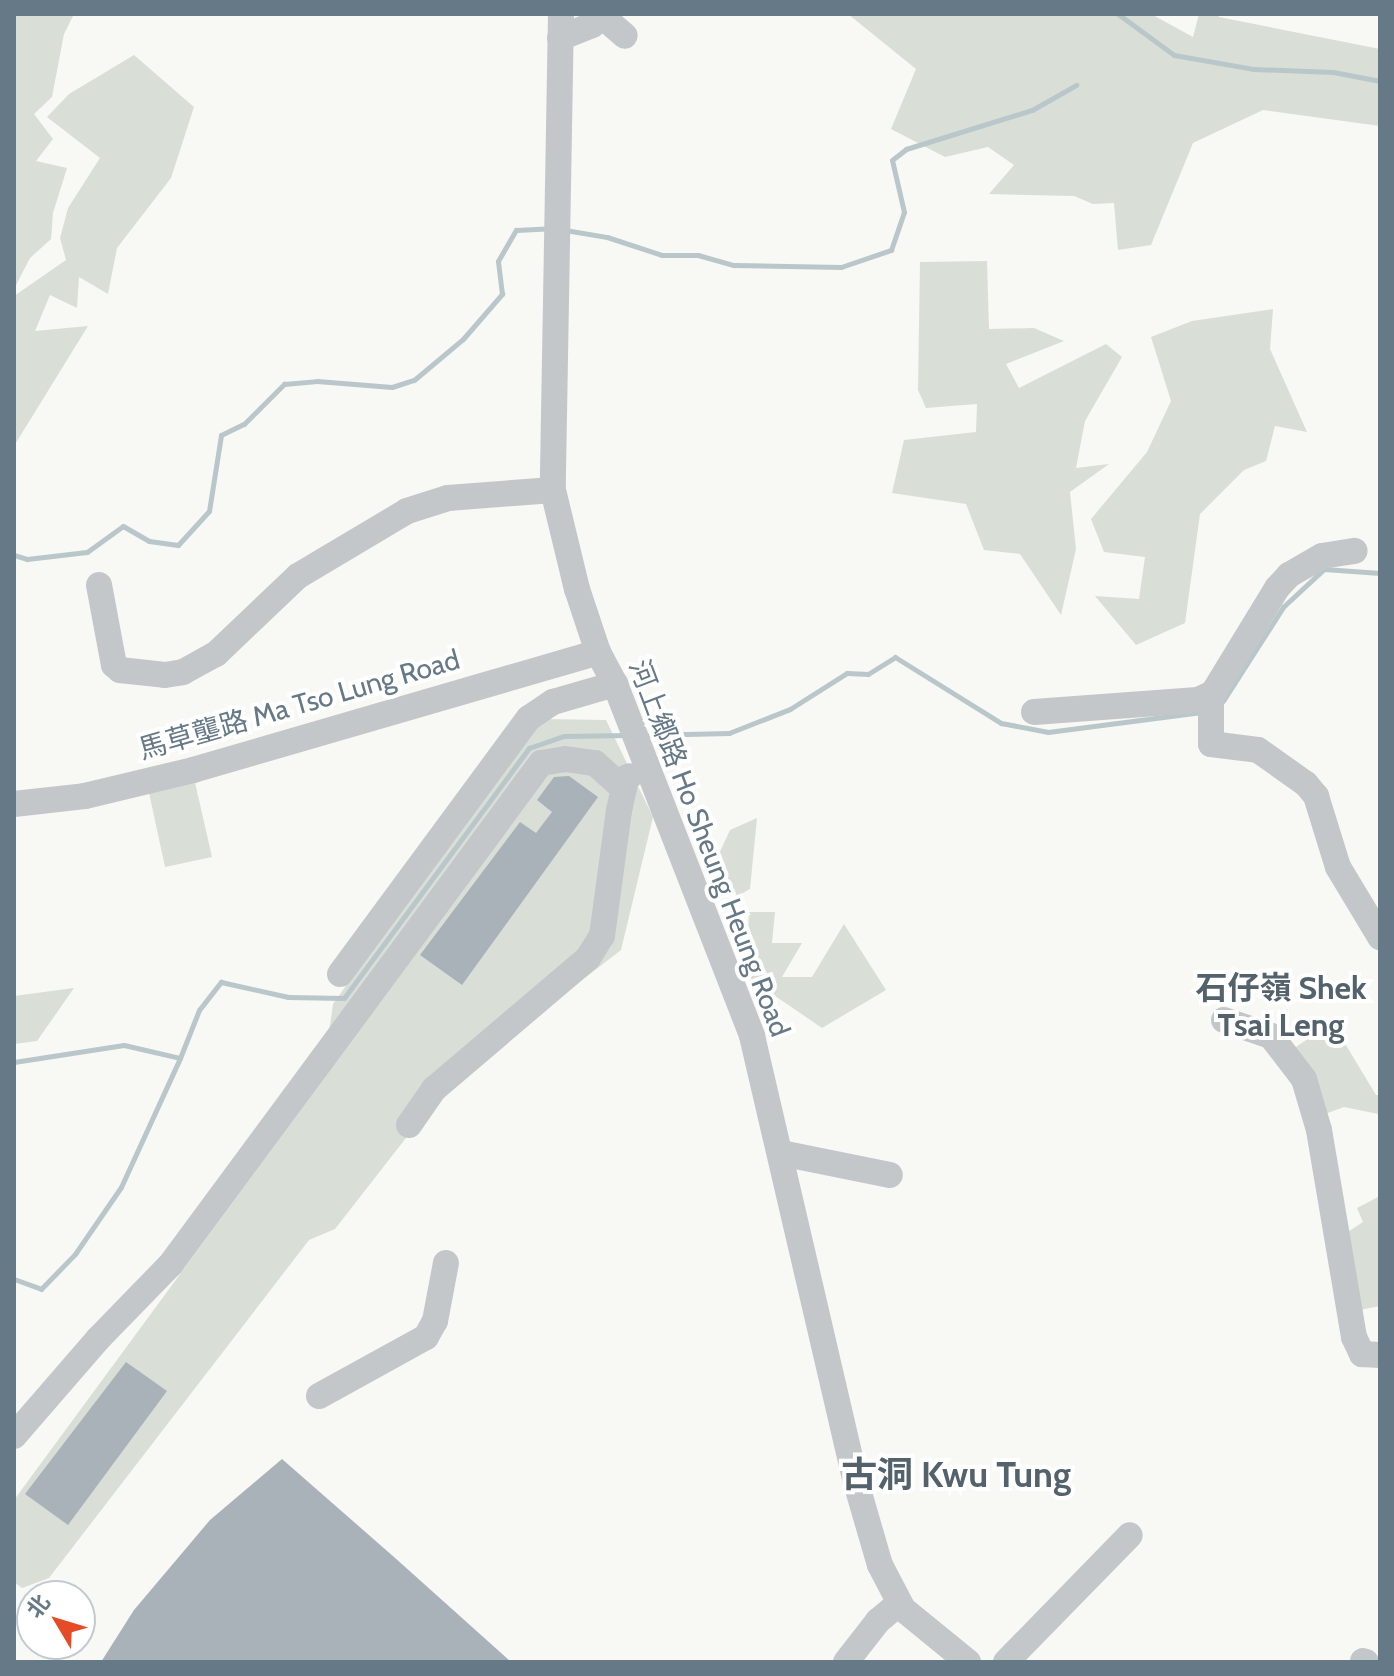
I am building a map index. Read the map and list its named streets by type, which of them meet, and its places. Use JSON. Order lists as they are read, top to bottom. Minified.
{"streets":{"street":["馬草壟路 Ma Tso Lung Road","河上鄉路 Ho Sheung Heung Road"]},"crossings":[["馬草壟路 Ma Tso Lung Road","河上鄉路 Ho Sheung Heung Road"]],"districts":["石仔嶺 Shek Tsai Leng","古洞 Kwu Tung"],"north":"top left"}
